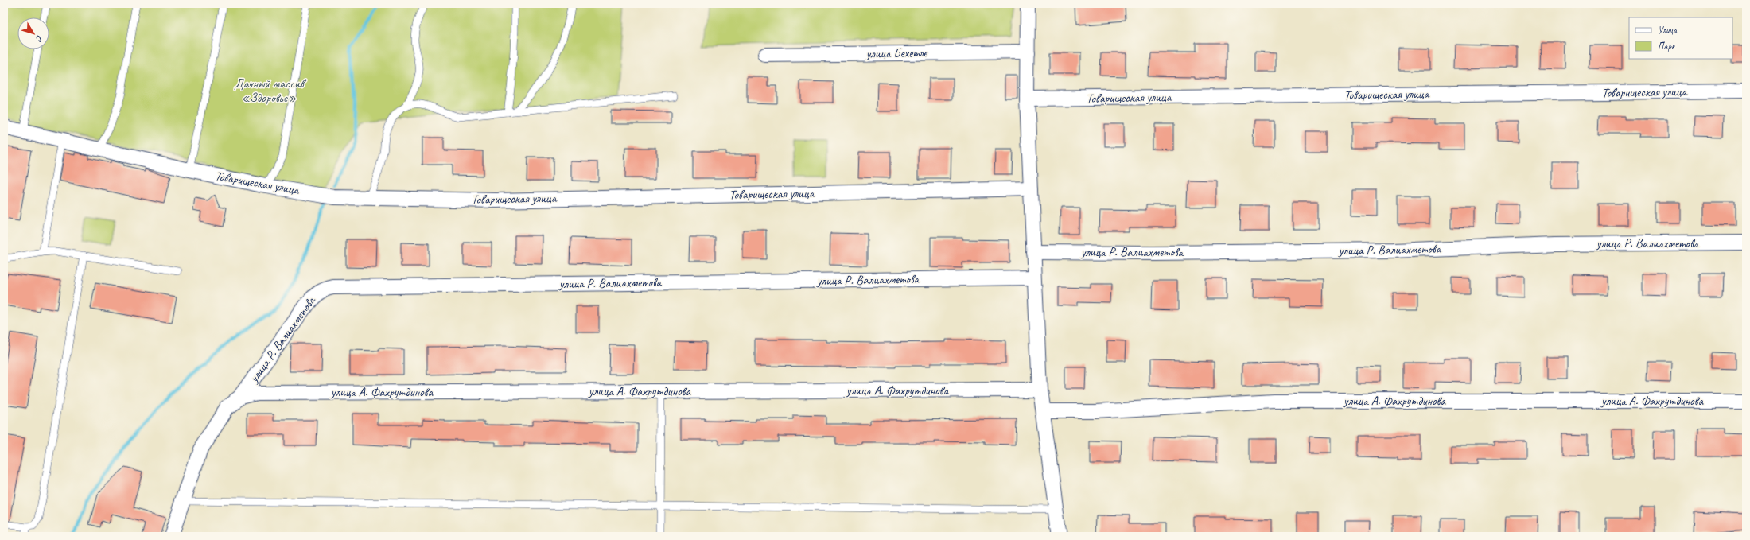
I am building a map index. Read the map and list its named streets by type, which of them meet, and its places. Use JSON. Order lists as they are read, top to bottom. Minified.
{"streets":{"street":["улица Бехетле","Товарищеская улица","улица Р. Валиахметова","улица А. Фахрутдинова"]},"crossings":[["улица Р. Валиахметова","улица А. Фахрутдинова"]],"parks":["Дачный массив «Здоровье»"],"legend":["Улица","Парк"],"north":"bottom right"}
